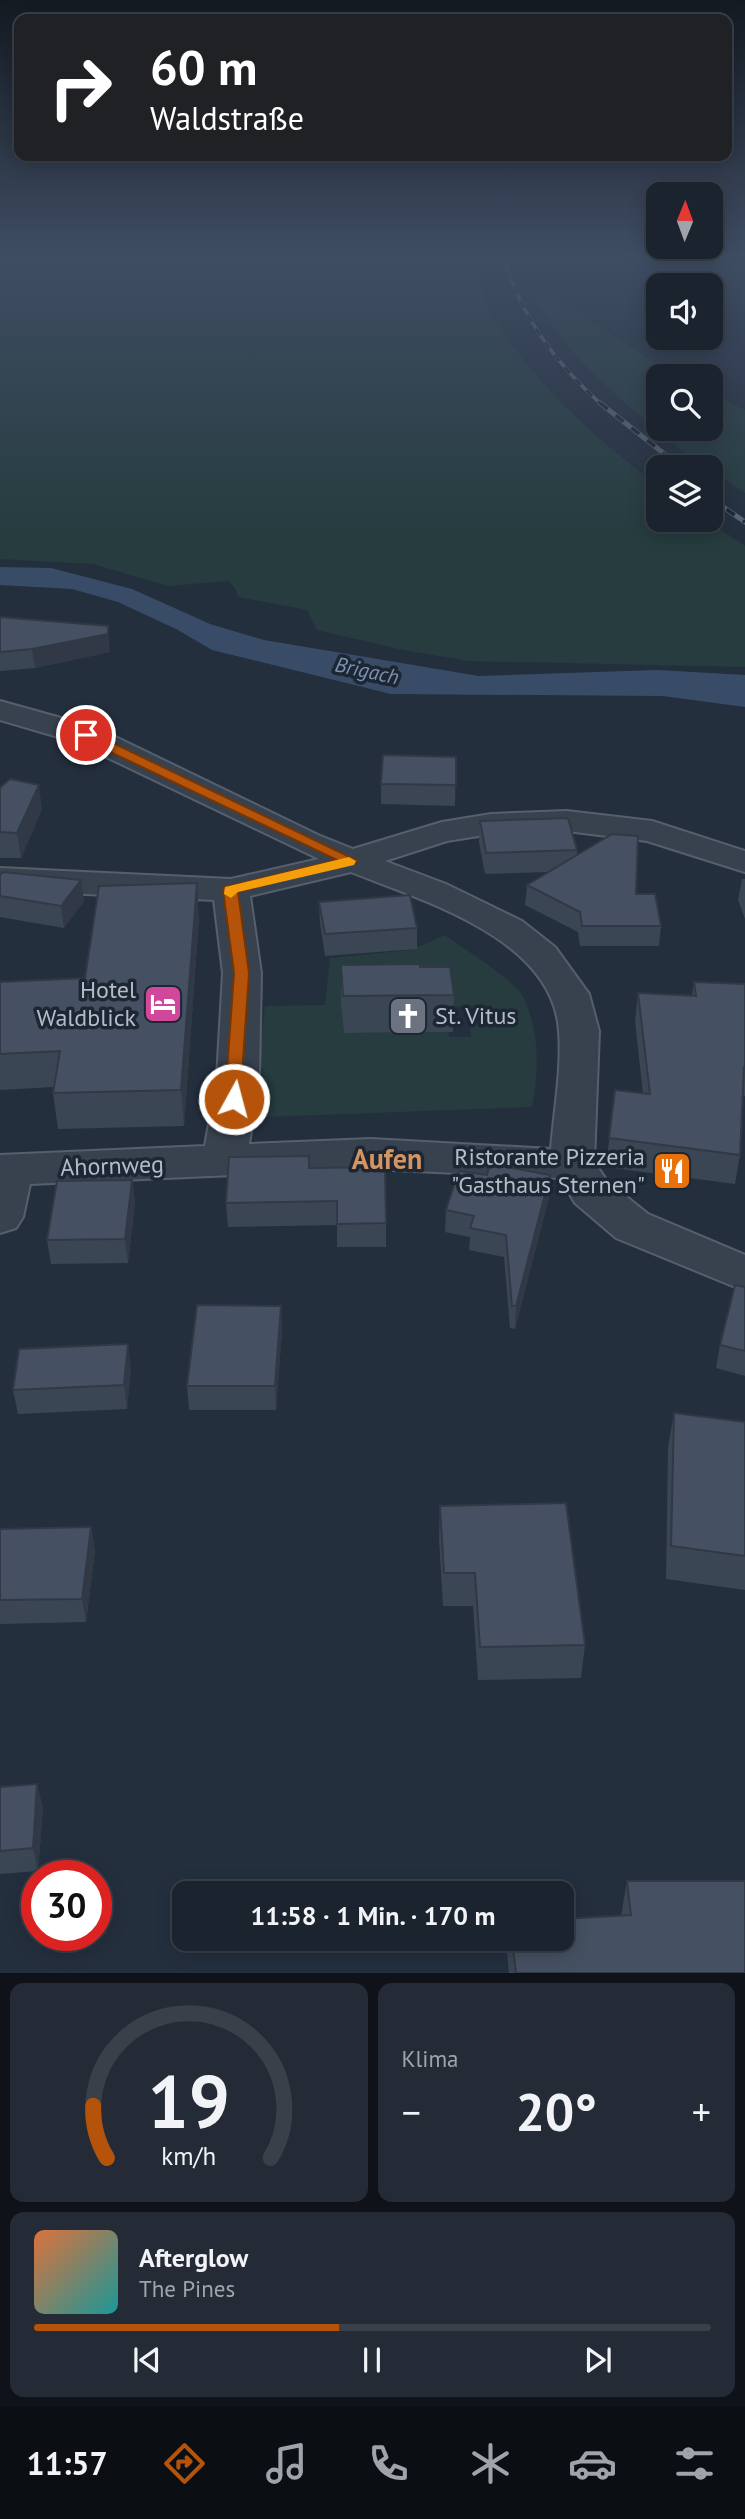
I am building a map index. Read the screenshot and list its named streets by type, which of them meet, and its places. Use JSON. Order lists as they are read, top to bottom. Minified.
{"streets":{"street":["Ahornweg"]},"districts":["Aufen"],"water":["Brigach"],"places":{"hotel":["Hotel Waldblick"],"church":["St. Vitus"],"restaurant":["Ristorante Pizzeria \"Gasthaus Sternen\""]},"north":"top","page":{"turn":["60 m","Waldstraße"],"limit":"30","trip":"11:58 · 1 Min. · 170 m","tile":"Klima","heat":["−","20°","+"],"song":["Afterglow","The Pines"],"tabs":"11:57","gauge":["19","km/h"]}}
